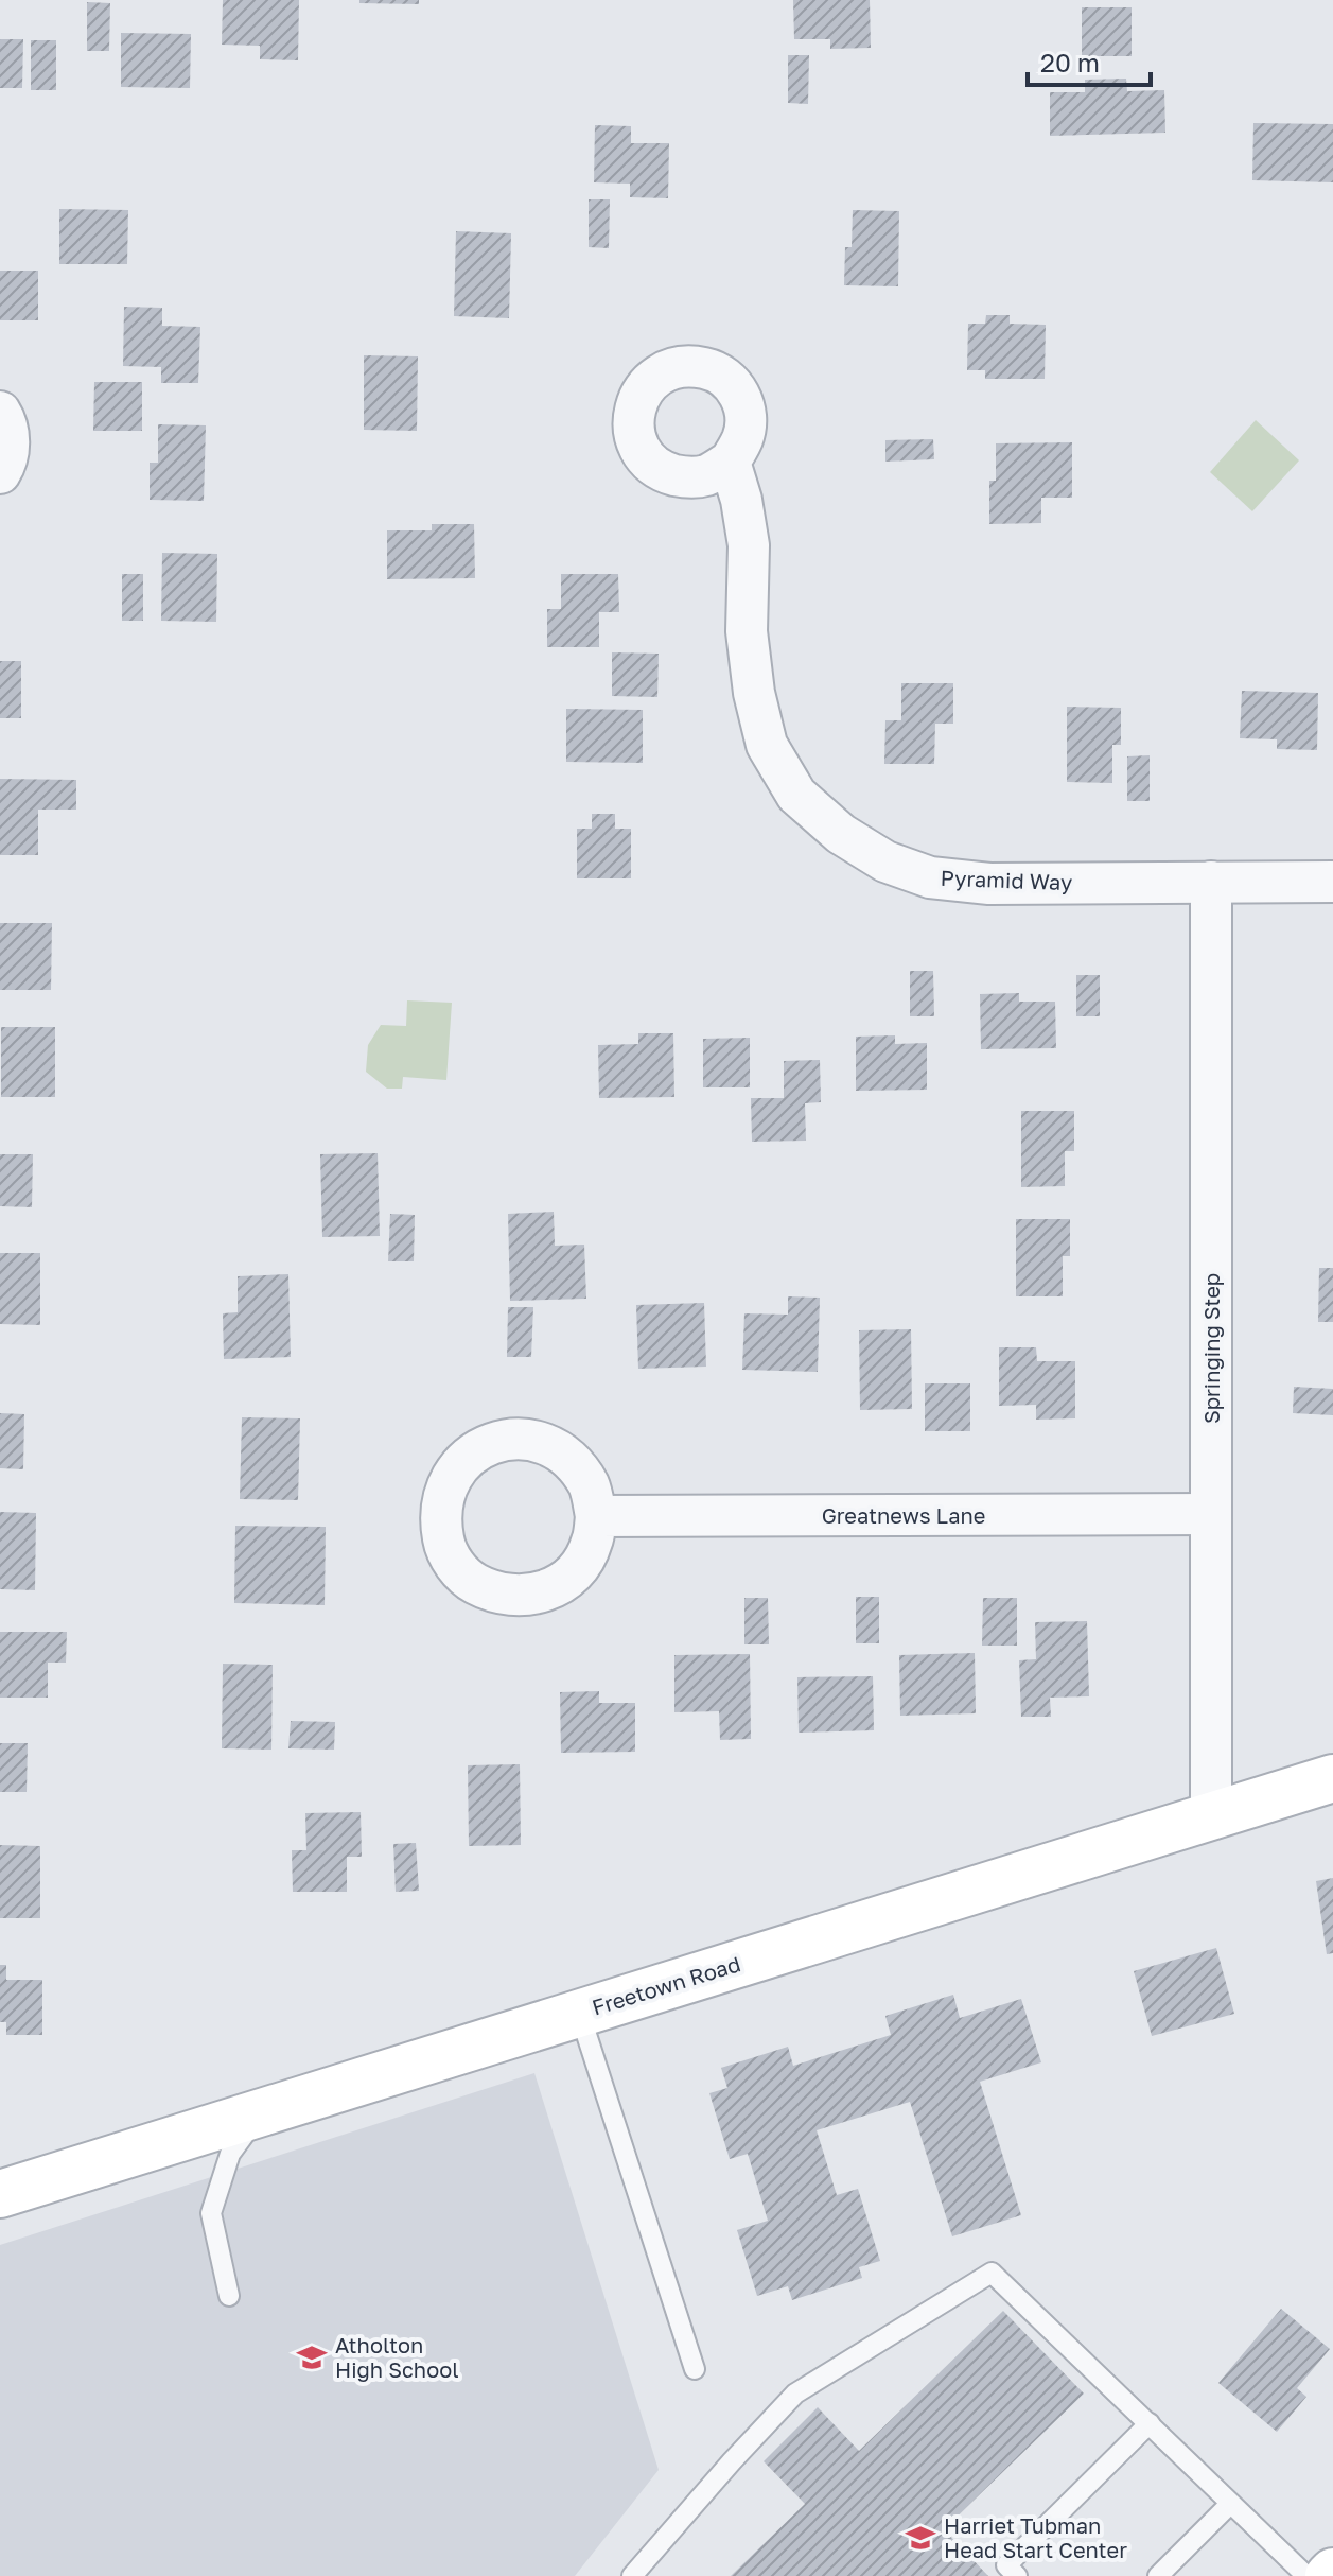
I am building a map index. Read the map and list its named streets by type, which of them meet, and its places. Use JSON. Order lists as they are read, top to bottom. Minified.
{"streets":{"street":["Pyramid Way","Springing Step","Greatnews Lane","Freetown Road"]},"crossings":[["Pyramid Way","Springing Step"],["Springing Step","Greatnews Lane"],["Springing Step","Freetown Road"]],"places":{"school or university":["Atholton High School","Harriet Tubman Head Start Center"]},"scale_bar":"20 m"}
